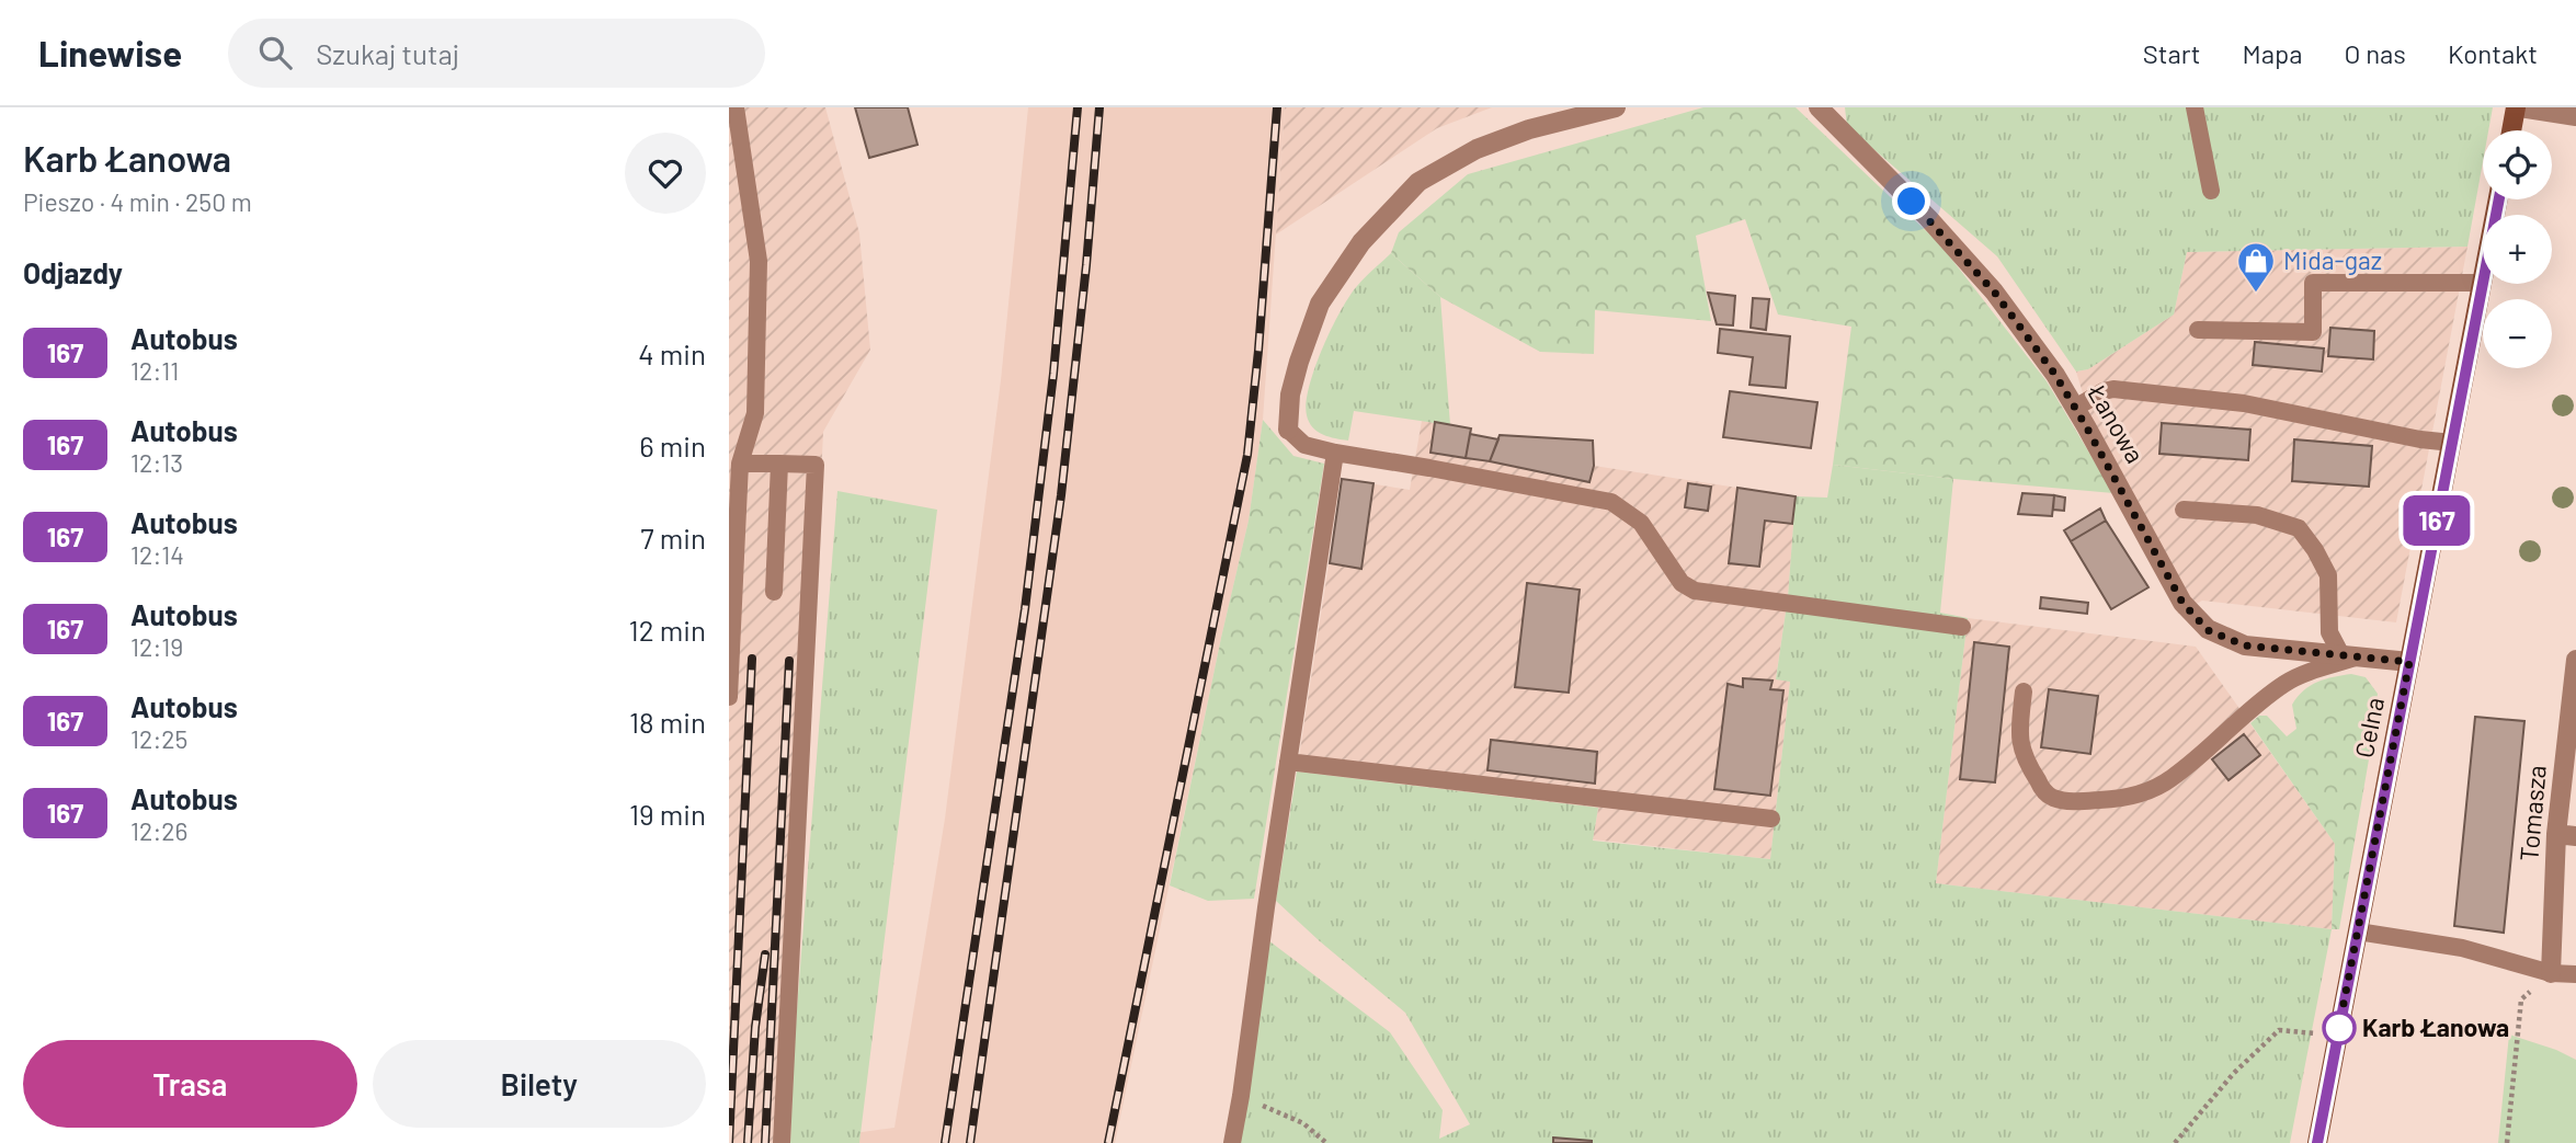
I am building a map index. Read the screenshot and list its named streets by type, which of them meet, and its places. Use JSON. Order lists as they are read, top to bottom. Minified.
{"streets":{"street":["Łanowa","Celna","Tomasza"]},"crossings":[["Łanowa","Celna"]],"places":{"shop":["Mida-gaz"],"other":["Karb Łanowa"]},"lines":["bus line 167"],"page":{"header":"Linewise","search":"Szukaj tutaj","nav":["Start","Mapa","O nas","Kontakt"],"heading":[["Karb Łanowa","Pieszo · 4 min · 250 m"],"Odjazdy"],"on_map":"167","map_buttons":["+","−"],"list":[{"mark":"167","name":"Autobus","note":"12:11","value":"4 min"},{"mark":"167","name":"Autobus","note":"12:13","value":"6 min"},{"mark":"167","name":"Autobus","note":"12:14","value":"7 min"},{"mark":"167","name":"Autobus","note":"12:19","value":"12 min"},{"mark":"167","name":"Autobus","note":"12:25","value":"18 min"},{"mark":"167","name":"Autobus","note":"12:26","value":"19 min"}],"buttons":["Trasa","Bilety"]}}
